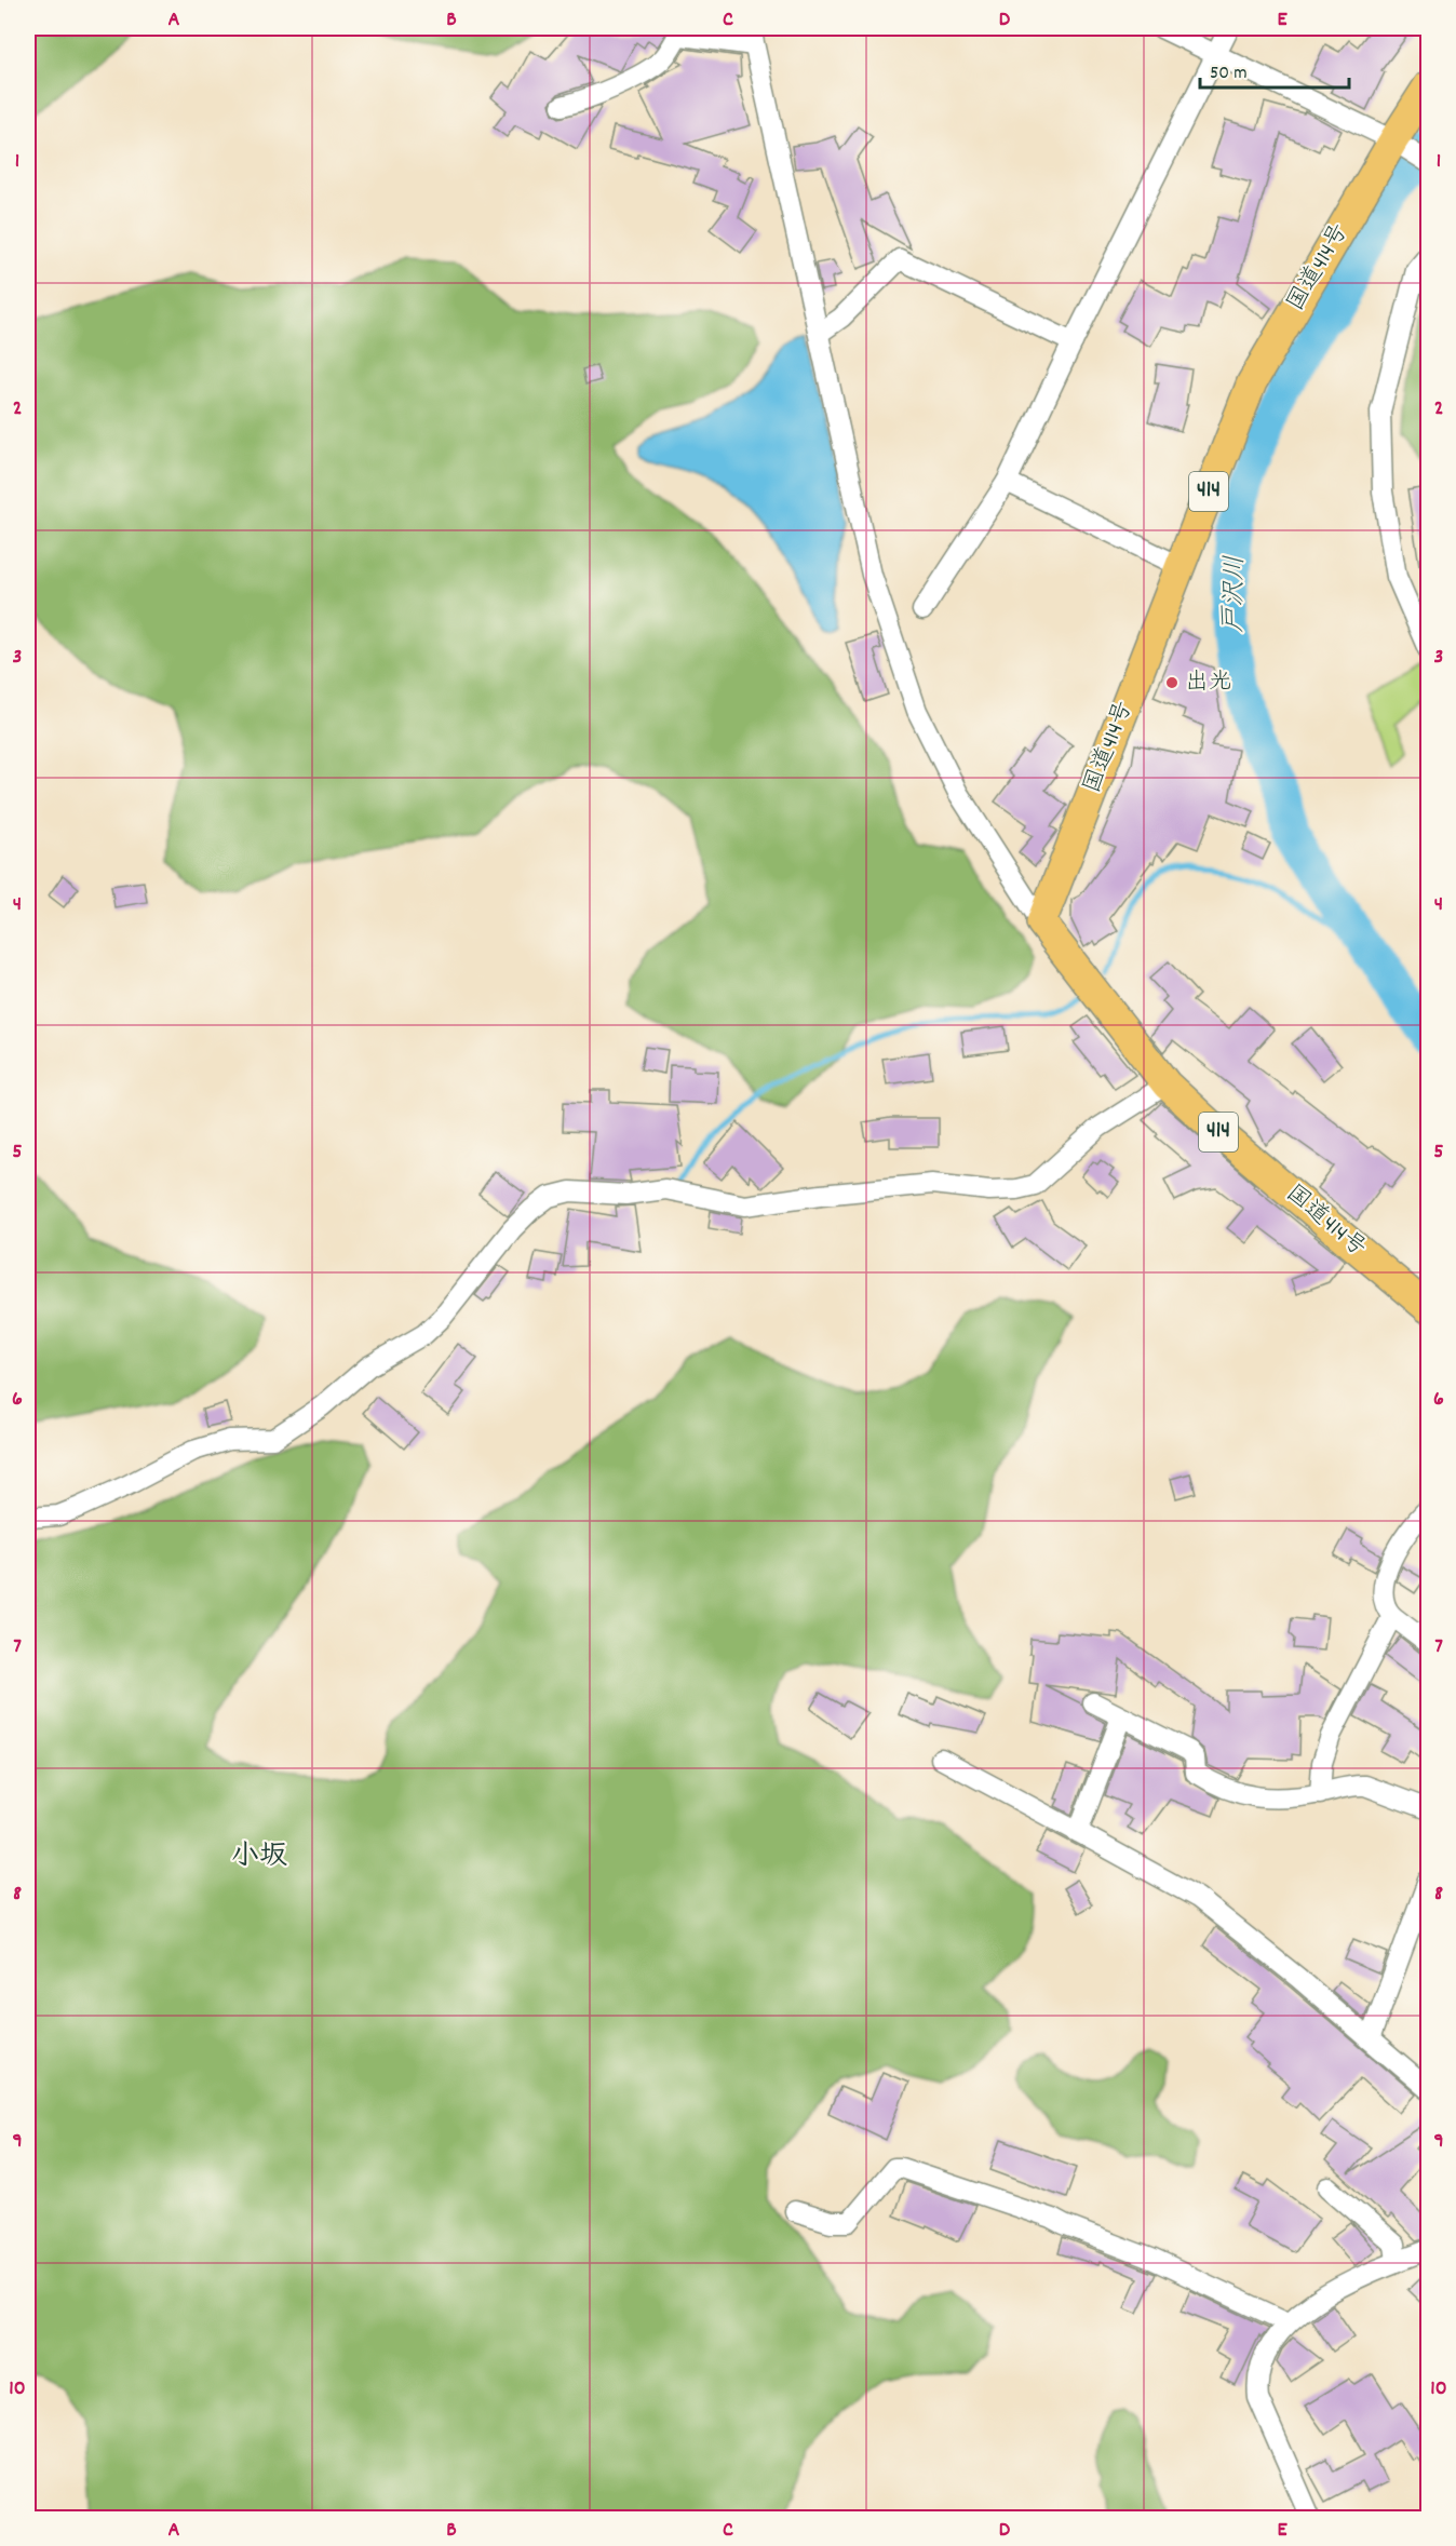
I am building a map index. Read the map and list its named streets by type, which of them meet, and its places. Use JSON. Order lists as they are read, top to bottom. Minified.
{"streets":{"highway":["国道414号","414"]},"districts":["小坂"],"water":["戸沢川"],"places":["出光"],"scale_bar":"50 m","grid":{"columns":["A","B","C","D","E"],"rows":["1","2","3","4","5","6","7","8","9","10"]}}
